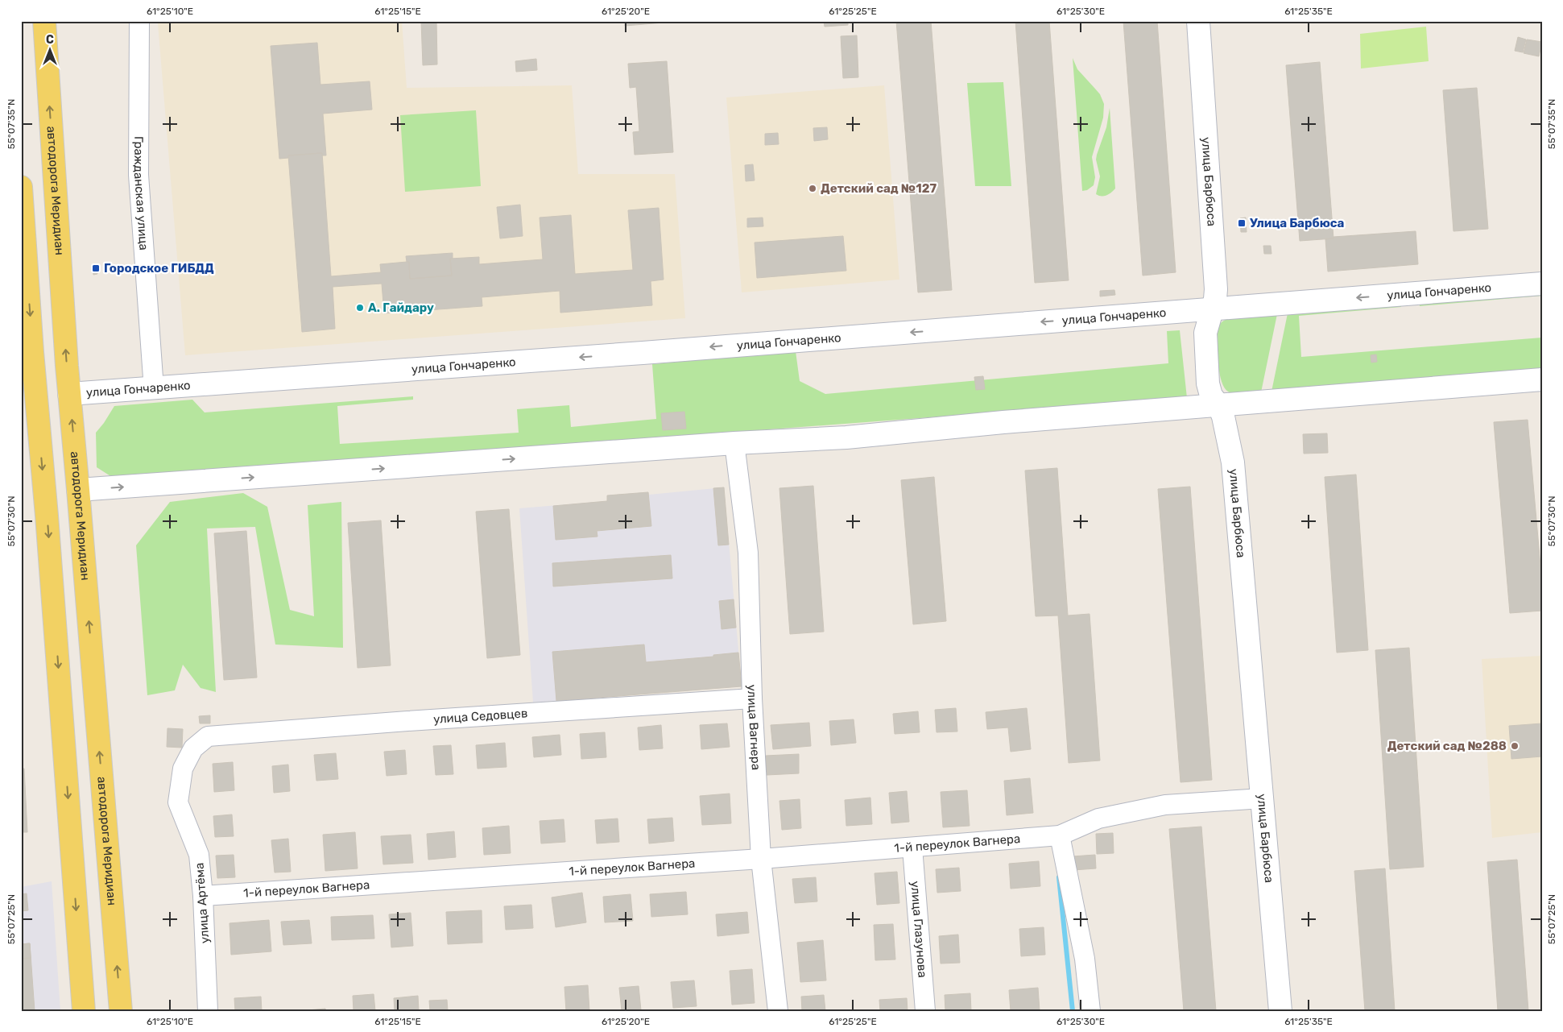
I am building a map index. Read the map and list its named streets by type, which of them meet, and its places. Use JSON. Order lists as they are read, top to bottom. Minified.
{"streets":{"main road":["автодорога Меридиан","улица Гончаренко"],"street":["улица Барбюса","Гражданская улица","улица Седовцев","улица Вагнера","1-й переулок Вагнера","улица Артёма","улица Глазунова"]},"crossings":[["улица Барбюса","улица Гончаренко"],["улица Барбюса","1-й переулок Вагнера"],["автодорога Меридиан","улица Гончаренко"],["Гражданская улица","улица Гончаренко"],["улица Седовцев","улица Вагнера"],["улица Седовцев","улица Артёма"],["улица Вагнера","1-й переулок Вагнера"],["1-й переулок Вагнера","улица Артёма"],["1-й переулок Вагнера","улица Глазунова"]],"places":{"other":["Детский сад №127","А. Гайдару","Детский сад №288"],"transit":["Улица Барбюса","Городское ГИБДД"]},"north":"top","coordinates":["61°25'10\"E","61°25'15\"E","61°25'20\"E","61°25'25\"E","61°25'30\"E","61°25'35\"E","55°07'35\"N","55°07'30\"N","55°07'25\"N"]}
